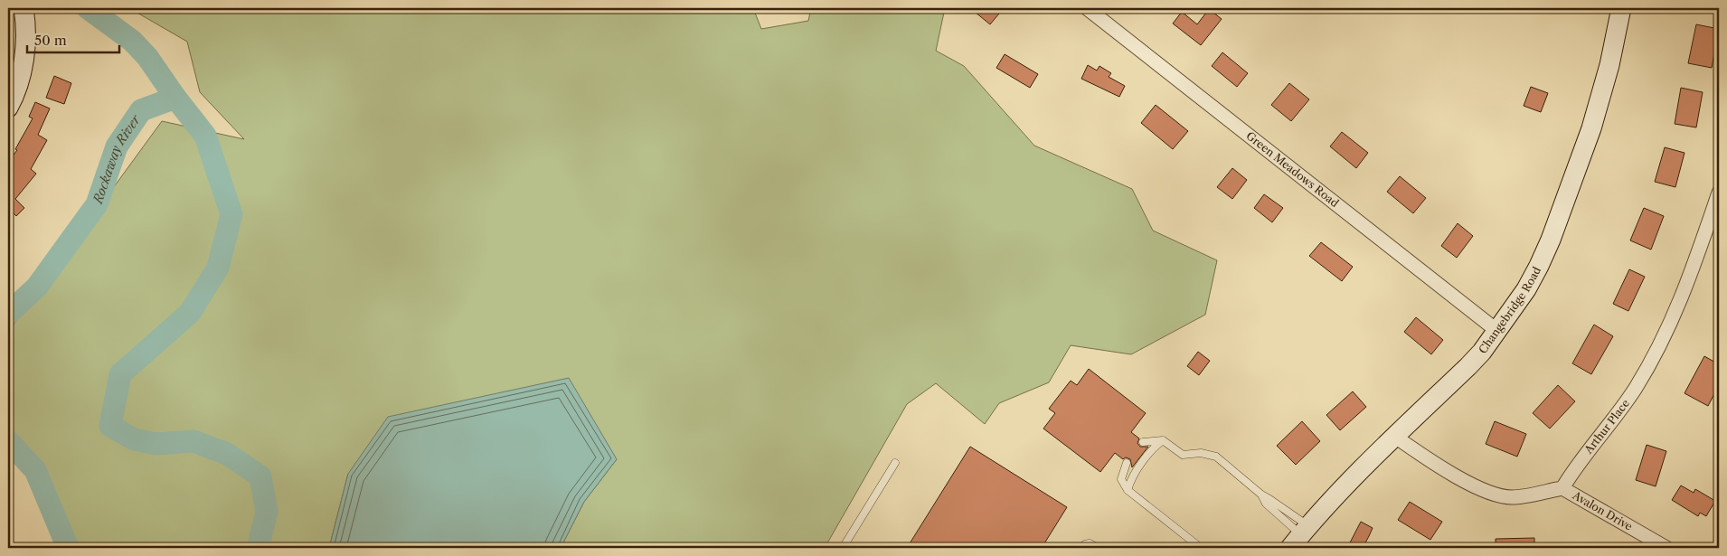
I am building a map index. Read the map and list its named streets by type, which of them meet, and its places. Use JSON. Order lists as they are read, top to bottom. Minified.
{"streets":{"main road":["Changebridge Road"],"street":["Green Meadows Road","Arthur Place","Avalon Drive"]},"crossings":[["Green Meadows Road","Changebridge Road"],["Arthur Place","Avalon Drive"]],"water":["Rockaway River"],"scale_bar":"50 m"}
